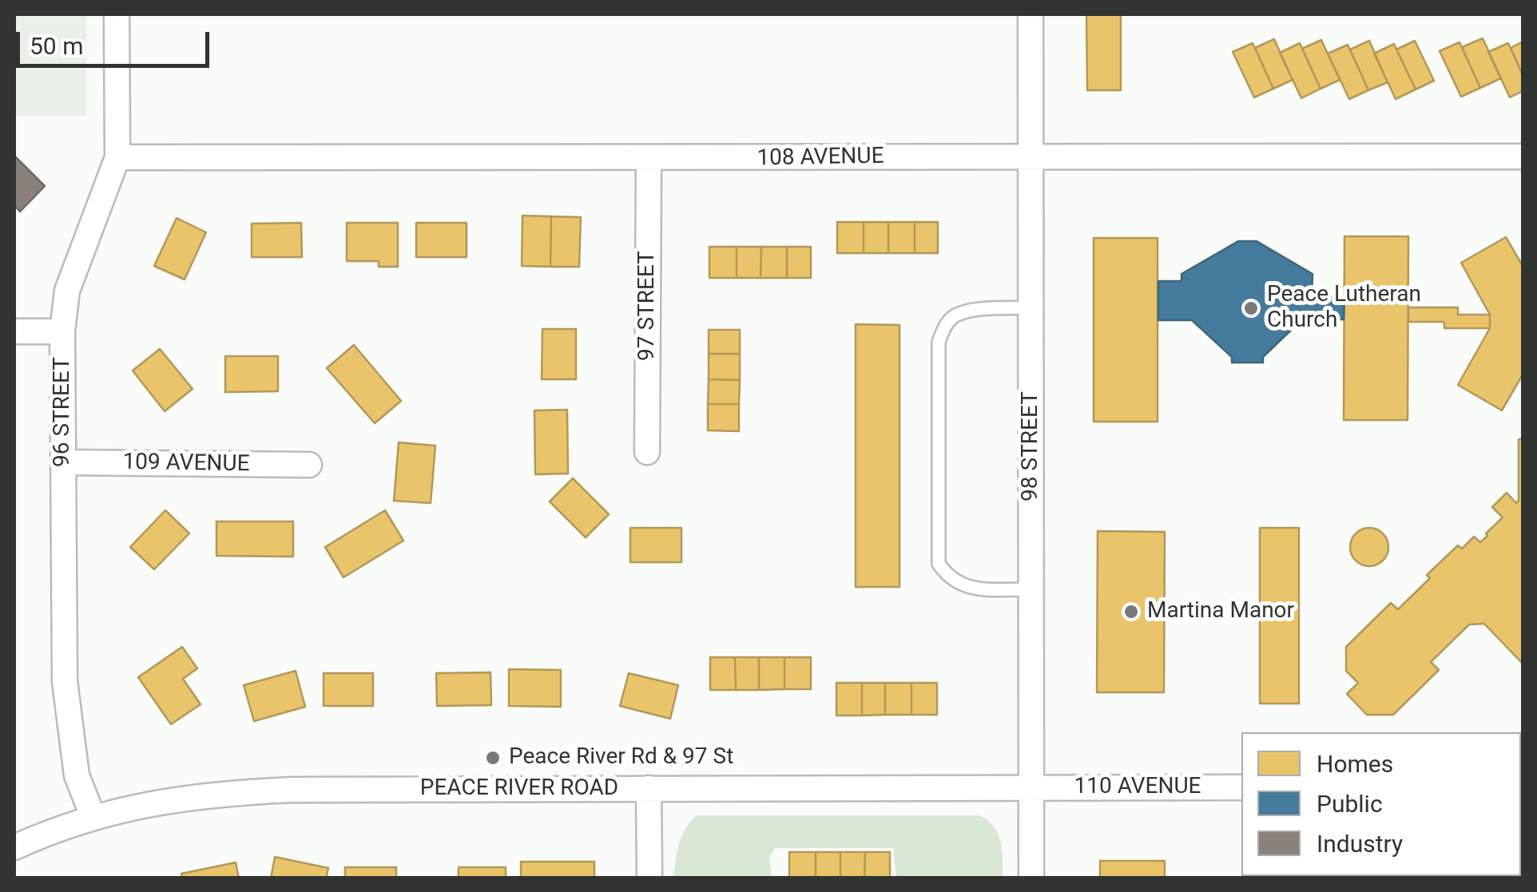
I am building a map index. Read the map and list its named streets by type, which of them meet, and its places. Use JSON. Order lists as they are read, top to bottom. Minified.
{"streets":{"street":["108 AVENUE","97 STREET","96 STREET","98 STREET","109 AVENUE","110 AVENUE","PEACE RIVER ROAD"]},"crossings":[["108 AVENUE","97 STREET"],["108 AVENUE","96 STREET"],["108 AVENUE","98 STREET"],["96 STREET","109 AVENUE"],["96 STREET","PEACE RIVER ROAD"],["98 STREET","110 AVENUE"],["98 STREET","PEACE RIVER ROAD"],["110 AVENUE","PEACE RIVER ROAD"]],"places":["Peace Lutheran Church","Martina Manor","Peace River Rd & 97 St"],"legend":["Homes","Public","Industry"],"scale_bar":"50 m"}
